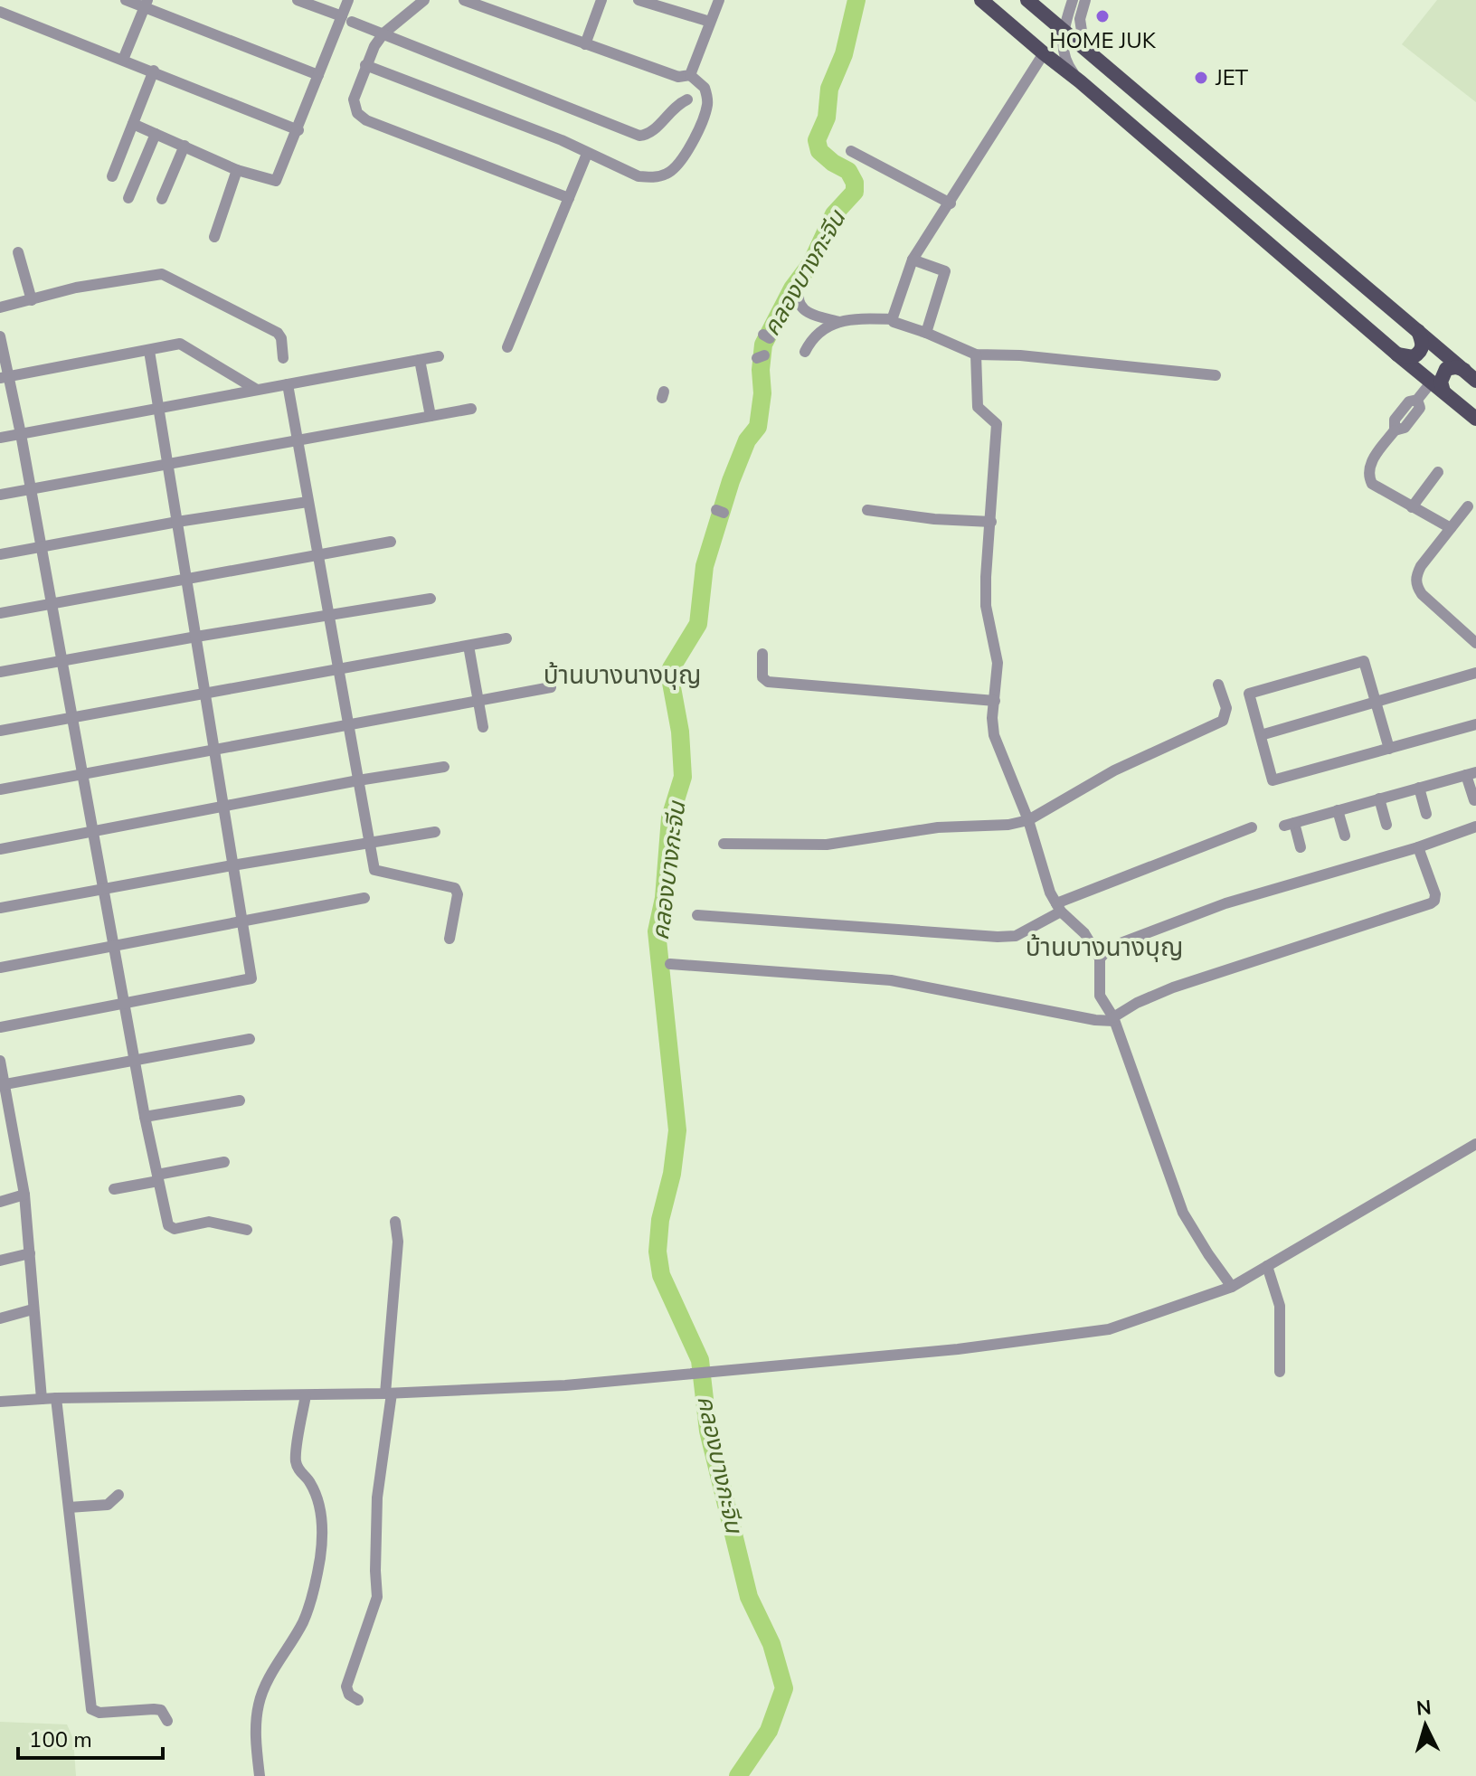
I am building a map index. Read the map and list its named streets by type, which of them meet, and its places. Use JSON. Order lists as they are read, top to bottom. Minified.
{"districts":["บ้านบางนางบุญ","บ้านบางนางบุญ"],"water":["คลองบางกะจีน"],"places":["HOME JUK","JET"],"scale_bar":"100 m","north":"top"}
